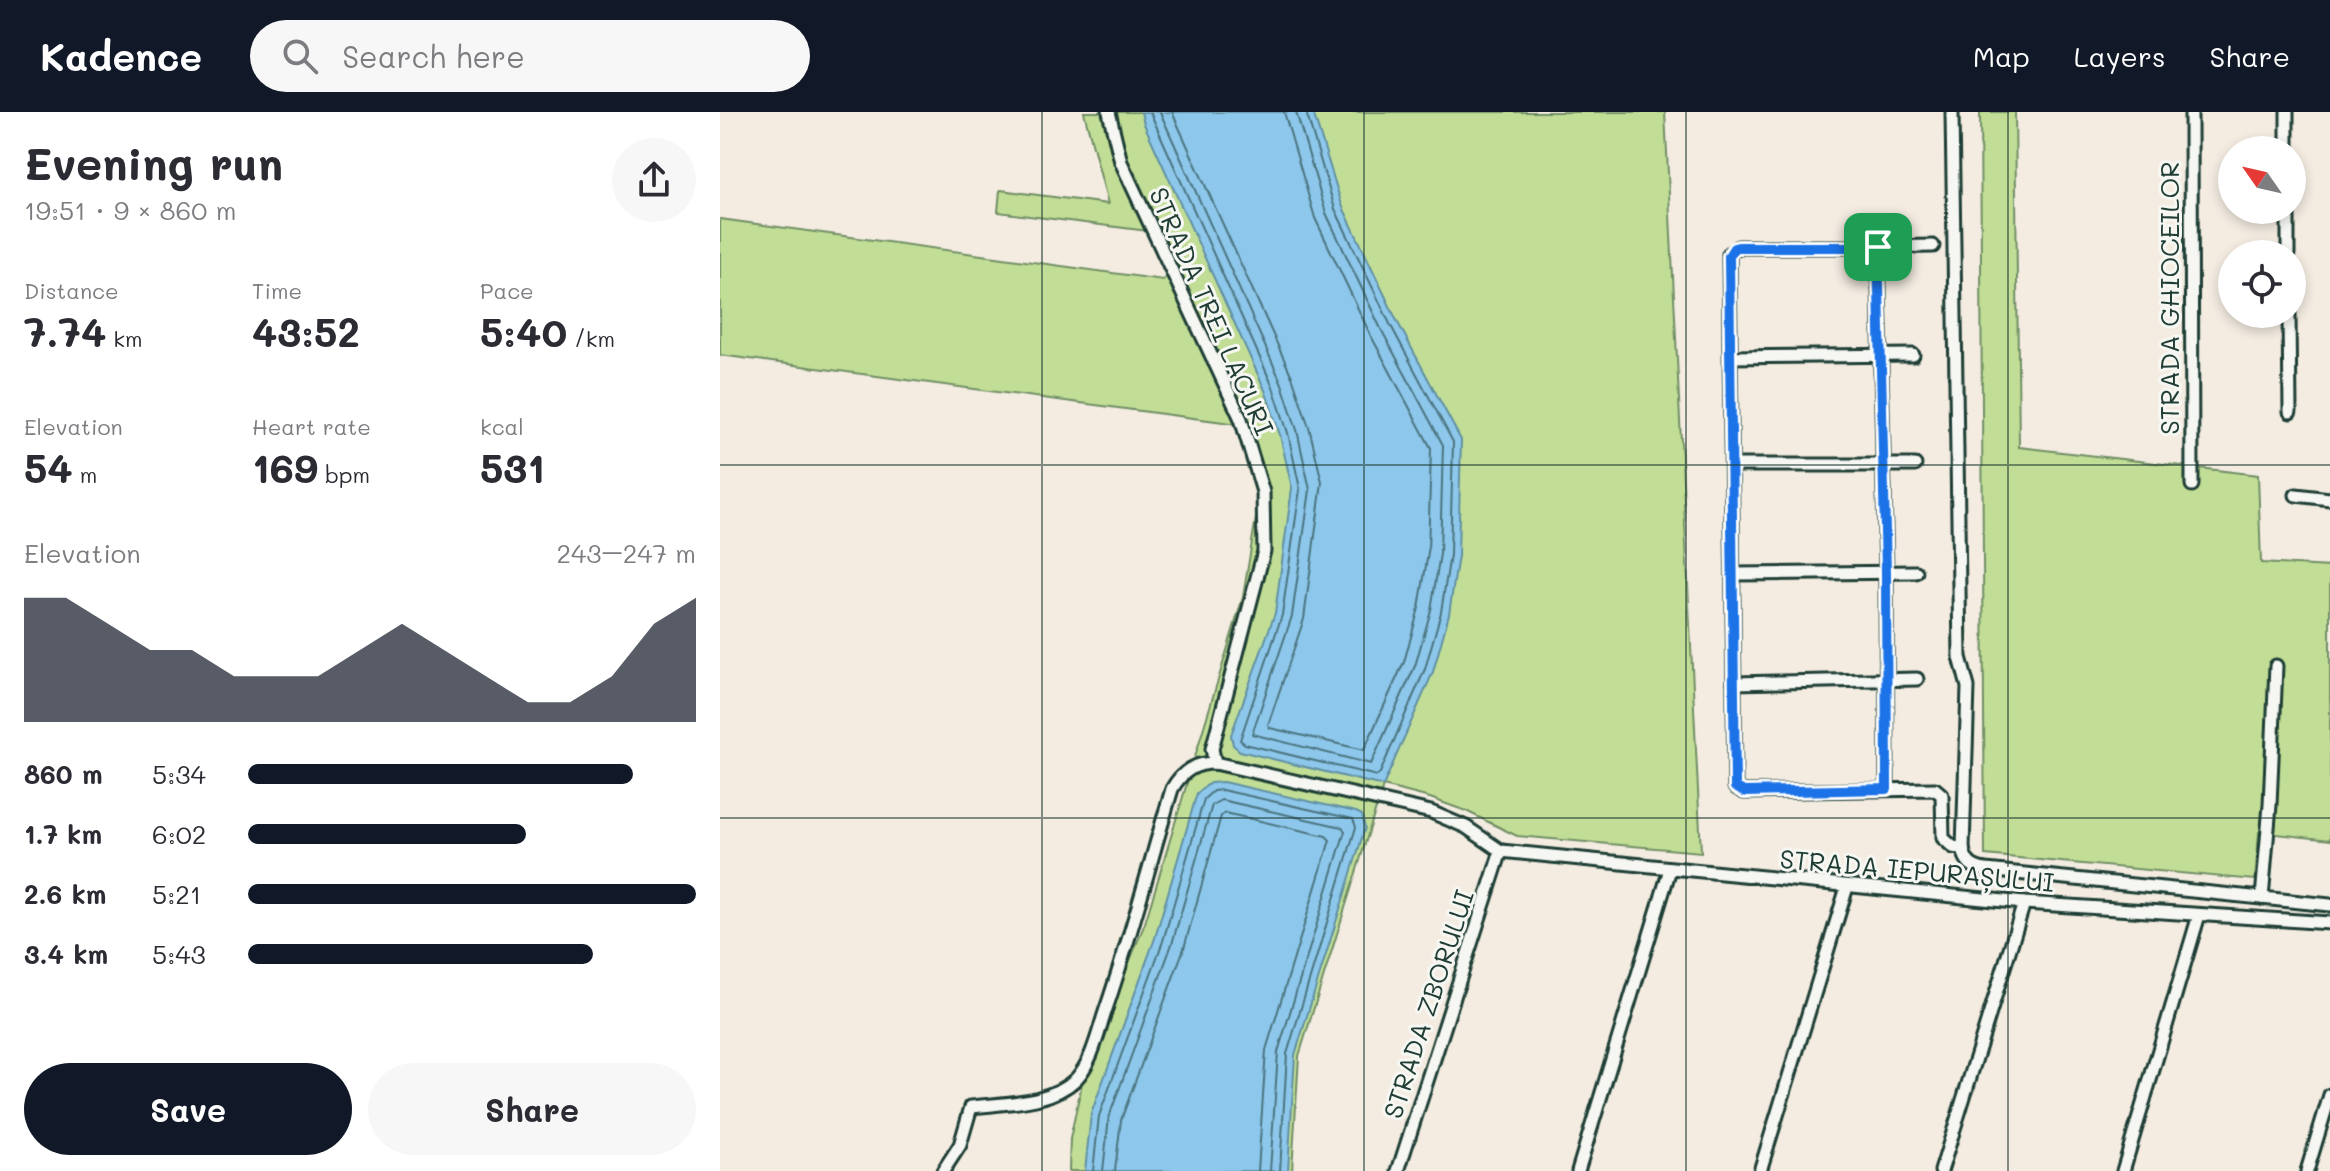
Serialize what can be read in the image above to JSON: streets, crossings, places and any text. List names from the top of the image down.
{
  "streets": {
    "street": [
      "STRADA GHIOCEILOR",
      "STRADA TREI LACURI",
      "STRADA IEPURAȘULUI",
      "STRADA ZBORULUI"
    ]
  },
  "crossings": [
    ["STRADA IEPURAȘULUI", "STRADA ZBORULUI"]
  ],
  "north": "top left",
  "page": {
    "header": "Kadence",
    "search": "Search here",
    "nav": ["Map", "Layers", "Share"],
    "heading": ["Evening run", "19:51 · 9 × 860 m"],
    "stats": [
      ["Distance", "7.74 km"],
      ["Time", "43:52"],
      ["Pace", "5:40 /km"],
      ["Elevation", "54 m"],
      ["Heart rate", "169 bpm"],
      ["kcal", "531"]
    ],
    "chart": ["Elevation", "243–247 m"],
    "list": [
      {
        "name": "860 m",
        "note": "5:34"
      },
      {
        "name": "1.7 km",
        "note": "6:02"
      },
      {
        "name": "2.6 km",
        "note": "5:21"
      },
      {
        "name": "3.4 km",
        "note": "5:43"
      }
    ],
    "buttons": ["Save", "Share"]
  }
}
